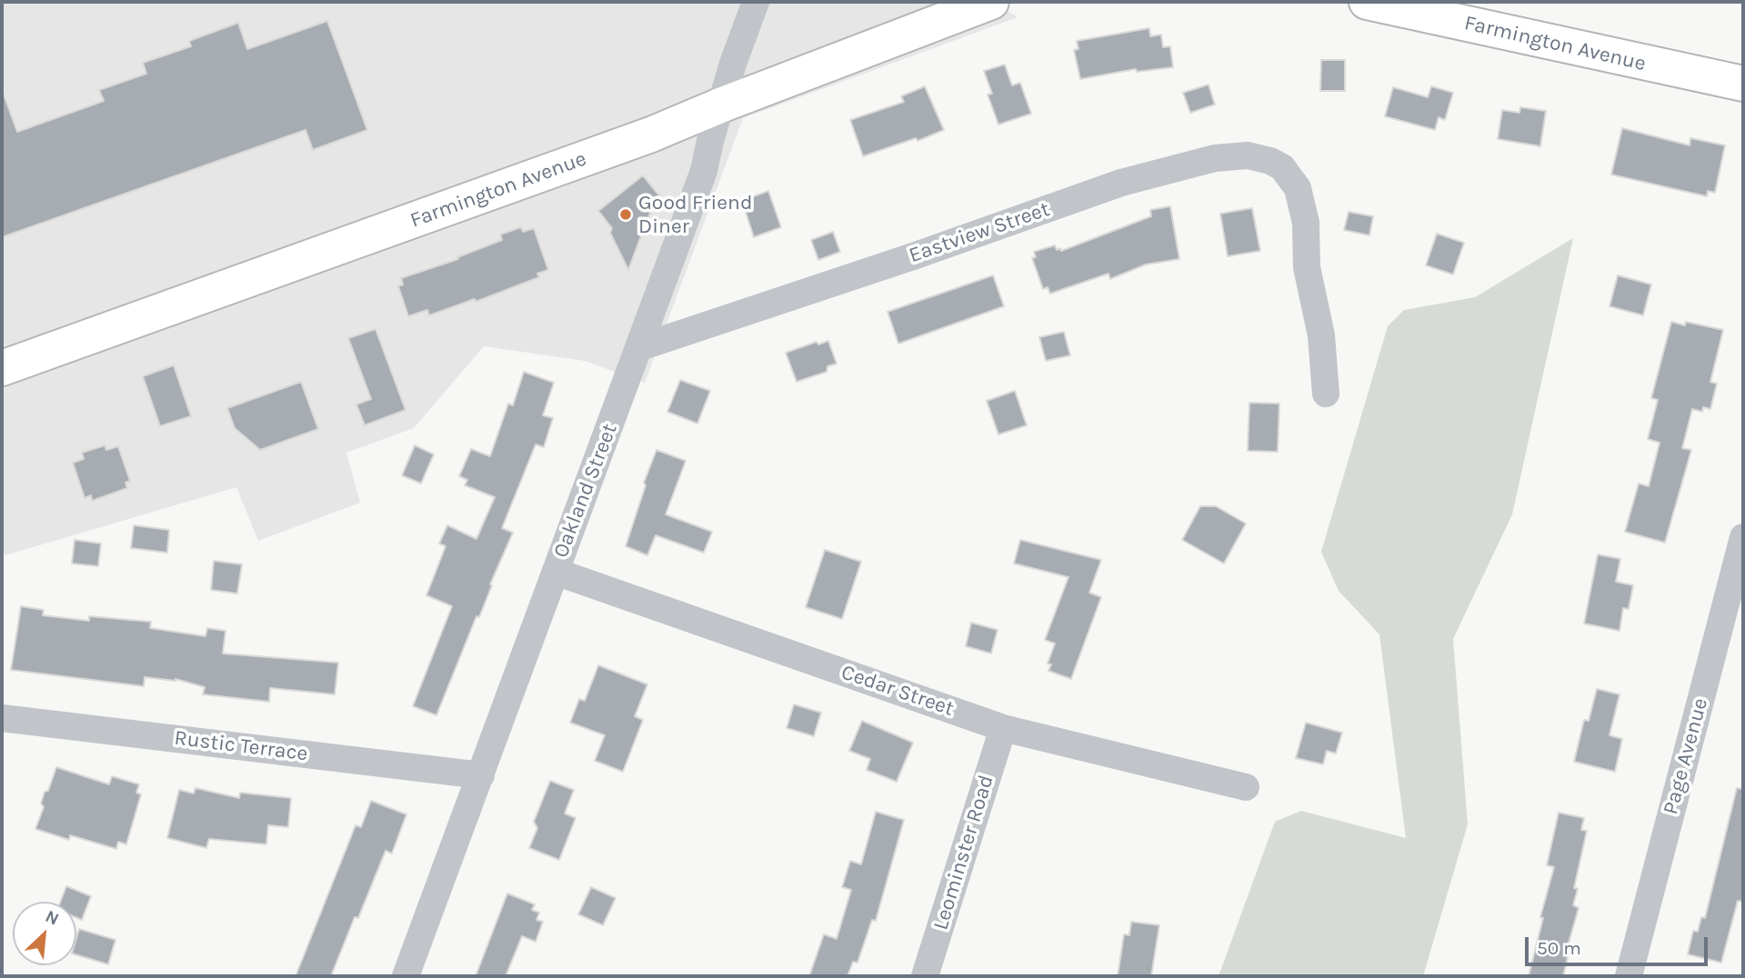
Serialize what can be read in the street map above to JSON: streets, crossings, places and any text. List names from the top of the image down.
{
  "streets": {
    "highway": ["Farmington Avenue"],
    "street": [
      "Eastview Street",
      "Oakland Street",
      "Cedar Street",
      "Rustic Terrace",
      "Page Avenue",
      "Leominster Road"
    ]
  },
  "crossings": [
    ["Farmington Avenue", "Oakland Street"],
    ["Eastview Street", "Oakland Street"],
    ["Oakland Street", "Cedar Street"],
    ["Oakland Street", "Rustic Terrace"],
    ["Cedar Street", "Leominster Road"]
  ],
  "places": ["Good Friend Diner"],
  "scale_bar": "50 m",
  "north": "top right"
}
